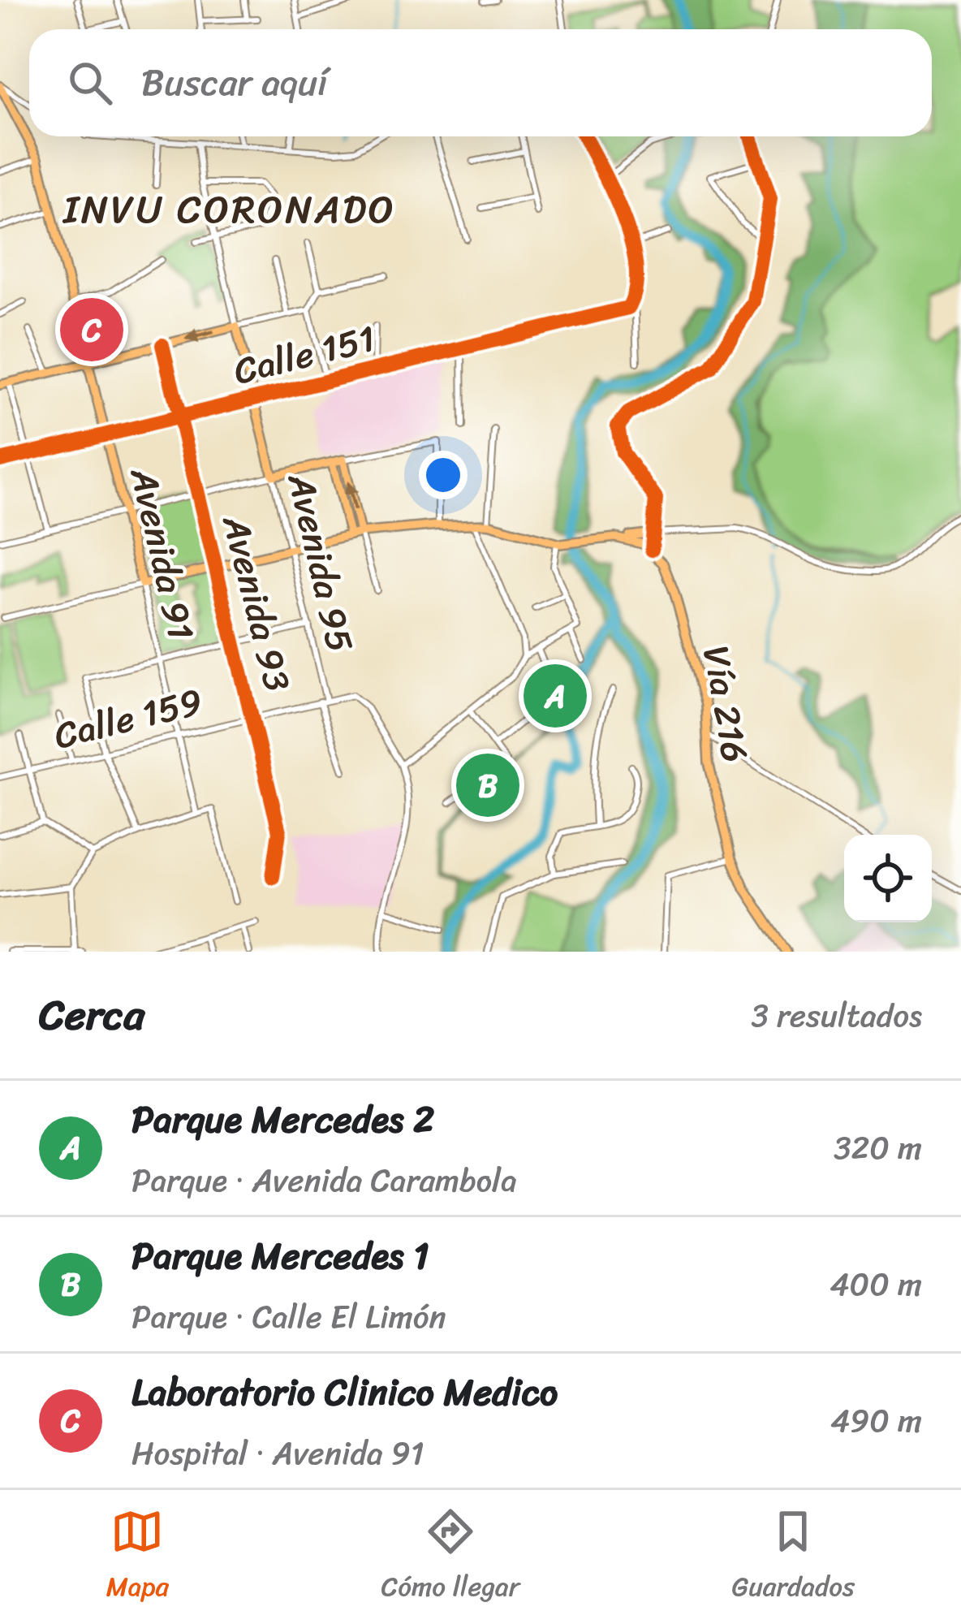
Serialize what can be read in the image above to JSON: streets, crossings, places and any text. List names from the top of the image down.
{
  "streets": {
    "main road": ["Avenida 91", "Avenida 95", "Vía 216"],
    "street": ["Calle 151", "Avenida 93", "Calle 159"]
  },
  "crossings": [
    ["Calle 151", "Avenida 91"],
    ["Calle 151", "Avenida 95"],
    ["Calle 151", "Avenida 93"],
    ["Avenida 91", "Calle 159"],
    ["Avenida 95", "Calle 159"],
    ["Avenida 93", "Calle 159"]
  ],
  "districts": ["INVU CORONADO"],
  "page": {
    "search": "Buscar aquí",
    "pins": ["C", "A", "B"],
    "heading": ["Cerca", "3 resultados"],
    "list": [
      {
        "mark": "A",
        "name": "Parque Mercedes 2",
        "note": "Parque · Avenida Carambola",
        "value": "320 m"
      },
      {
        "mark": "B",
        "name": "Parque Mercedes 1",
        "note": "Parque · Calle El Limón",
        "value": "400 m"
      },
      {
        "mark": "C",
        "name": "Laboratorio Clinico Medico",
        "note": "Hospital · Avenida 91",
        "value": "490 m"
      }
    ],
    "nav": ["Mapa", "Cómo llegar", "Guardados"]
  }
}
